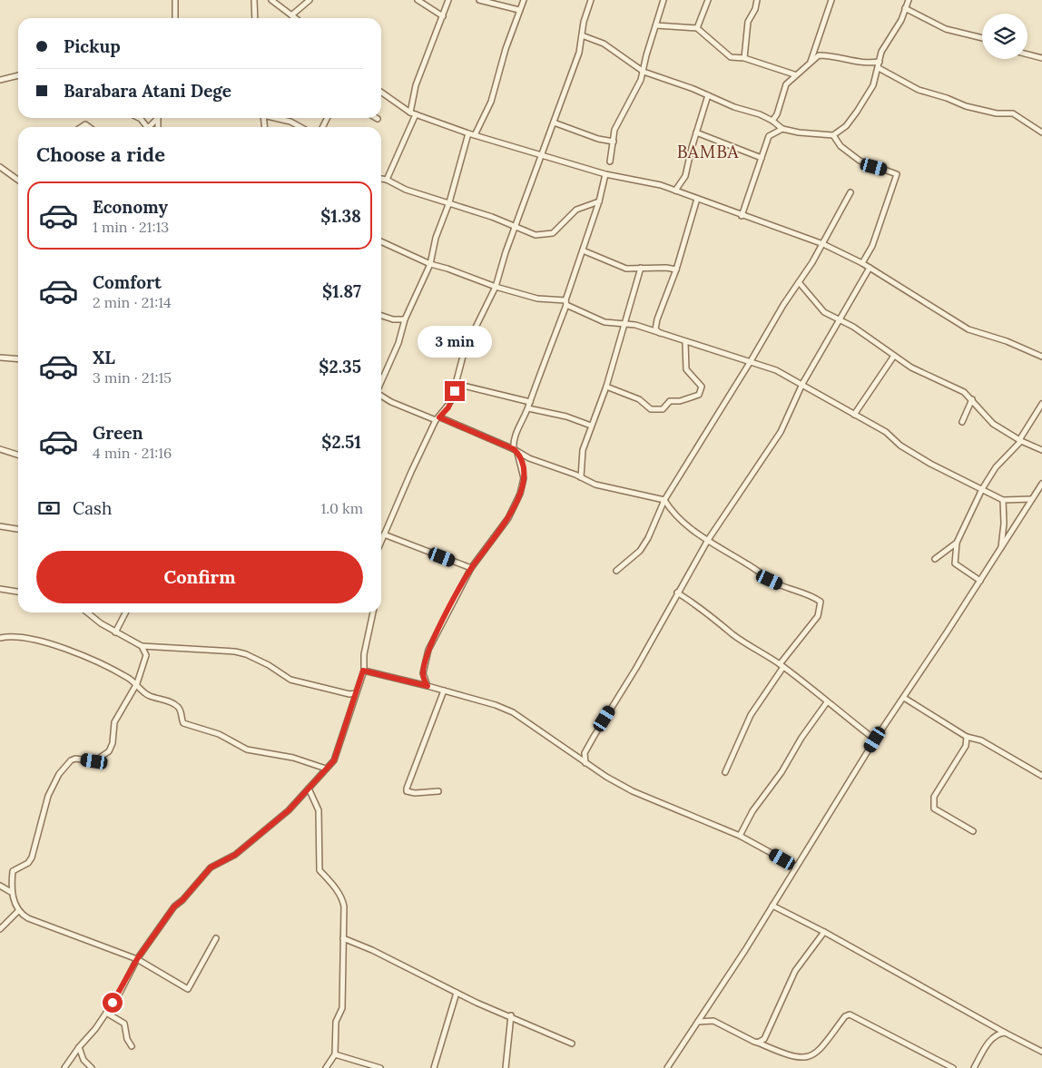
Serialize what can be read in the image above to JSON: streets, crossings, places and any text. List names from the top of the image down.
{
  "districts": ["BAMBA"],
  "page": {
    "banner": ["Pickup", "Barabara Atani Dege"],
    "heading": "Choose a ride",
    "list": [
      {
        "name": "Economy",
        "note": "1 min · 21:13",
        "value": "$1.38"
      },
      {
        "name": "Comfort",
        "note": "2 min · 21:14",
        "value": "$1.87"
      },
      {
        "name": "XL",
        "note": "3 min · 21:15",
        "value": "$2.35"
      },
      {
        "name": "Green",
        "note": "4 min · 21:16",
        "value": "$2.51"
      }
    ],
    "bubble": "3 min",
    "pay": ["Cash", "1.0 km"],
    "buttons": "Confirm"
  }
}
